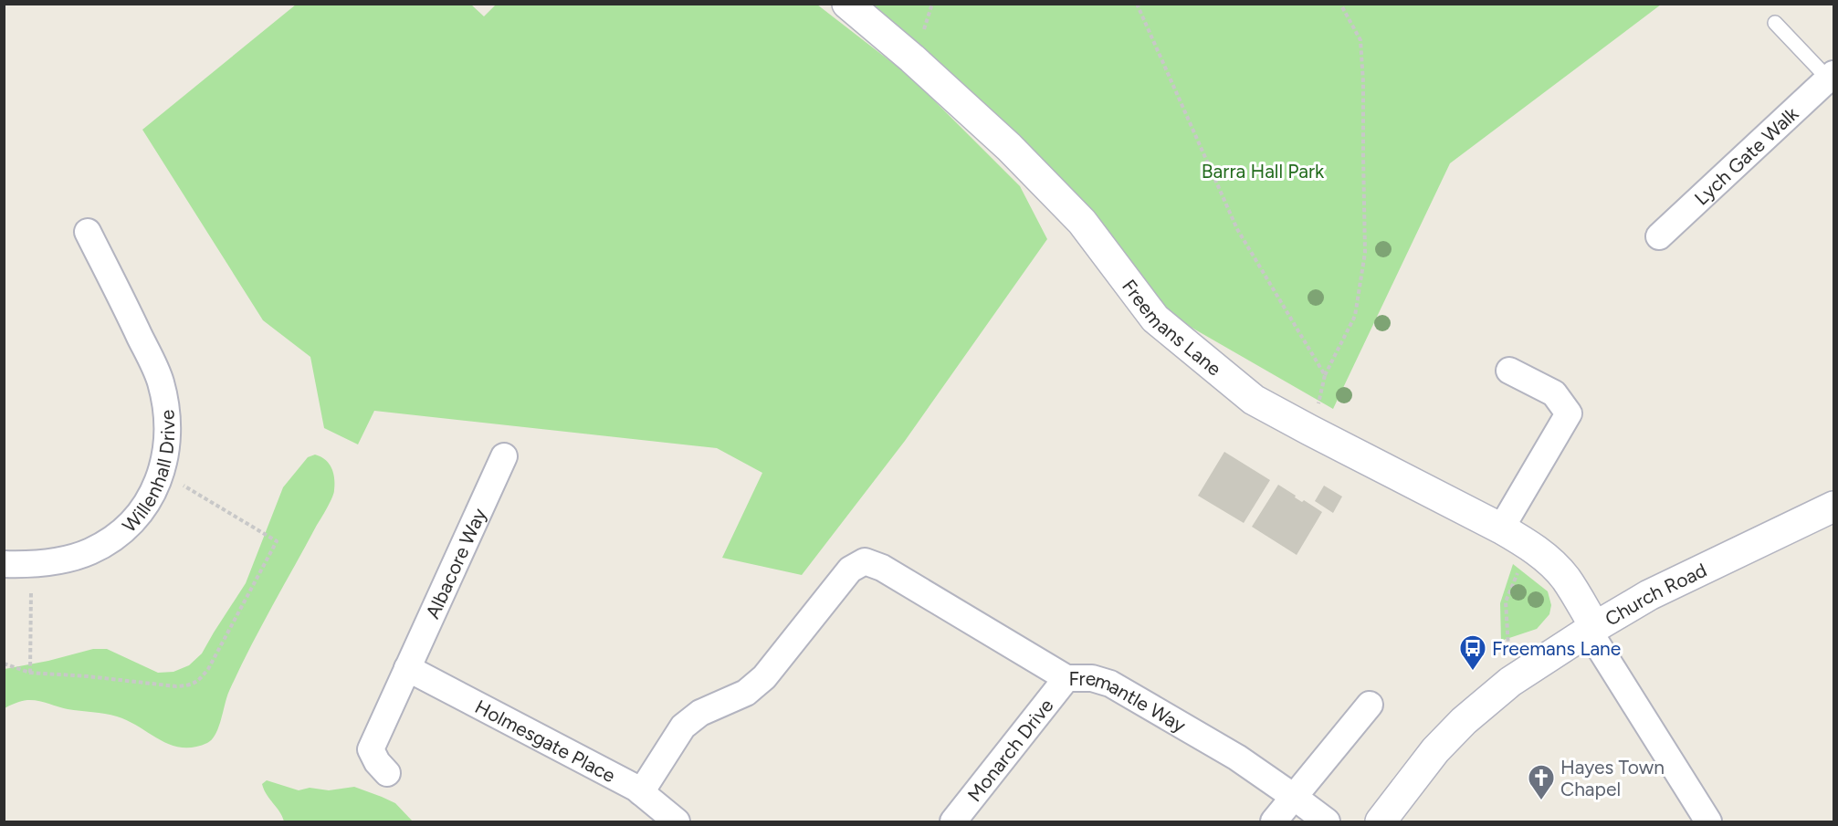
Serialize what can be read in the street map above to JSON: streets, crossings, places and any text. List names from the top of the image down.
{
  "streets": {
    "street": [
      "Lych Gate Walk",
      "Freemans Lane",
      "Willenhall Drive",
      "Albacore Way",
      "Church Road",
      "Fremantle Way",
      "Holmesgate Place",
      "Monarch Drive"
    ]
  },
  "crossings": [
    ["Freemans Lane", "Church Road"],
    ["Albacore Way", "Holmesgate Place"],
    ["Fremantle Way", "Holmesgate Place"],
    ["Fremantle Way", "Monarch Drive"]
  ],
  "parks": ["Barra Hall Park"],
  "places": {
    "bus stop": ["Freemans Lane"],
    "church": ["Hayes Town Chapel"]
  }
}
